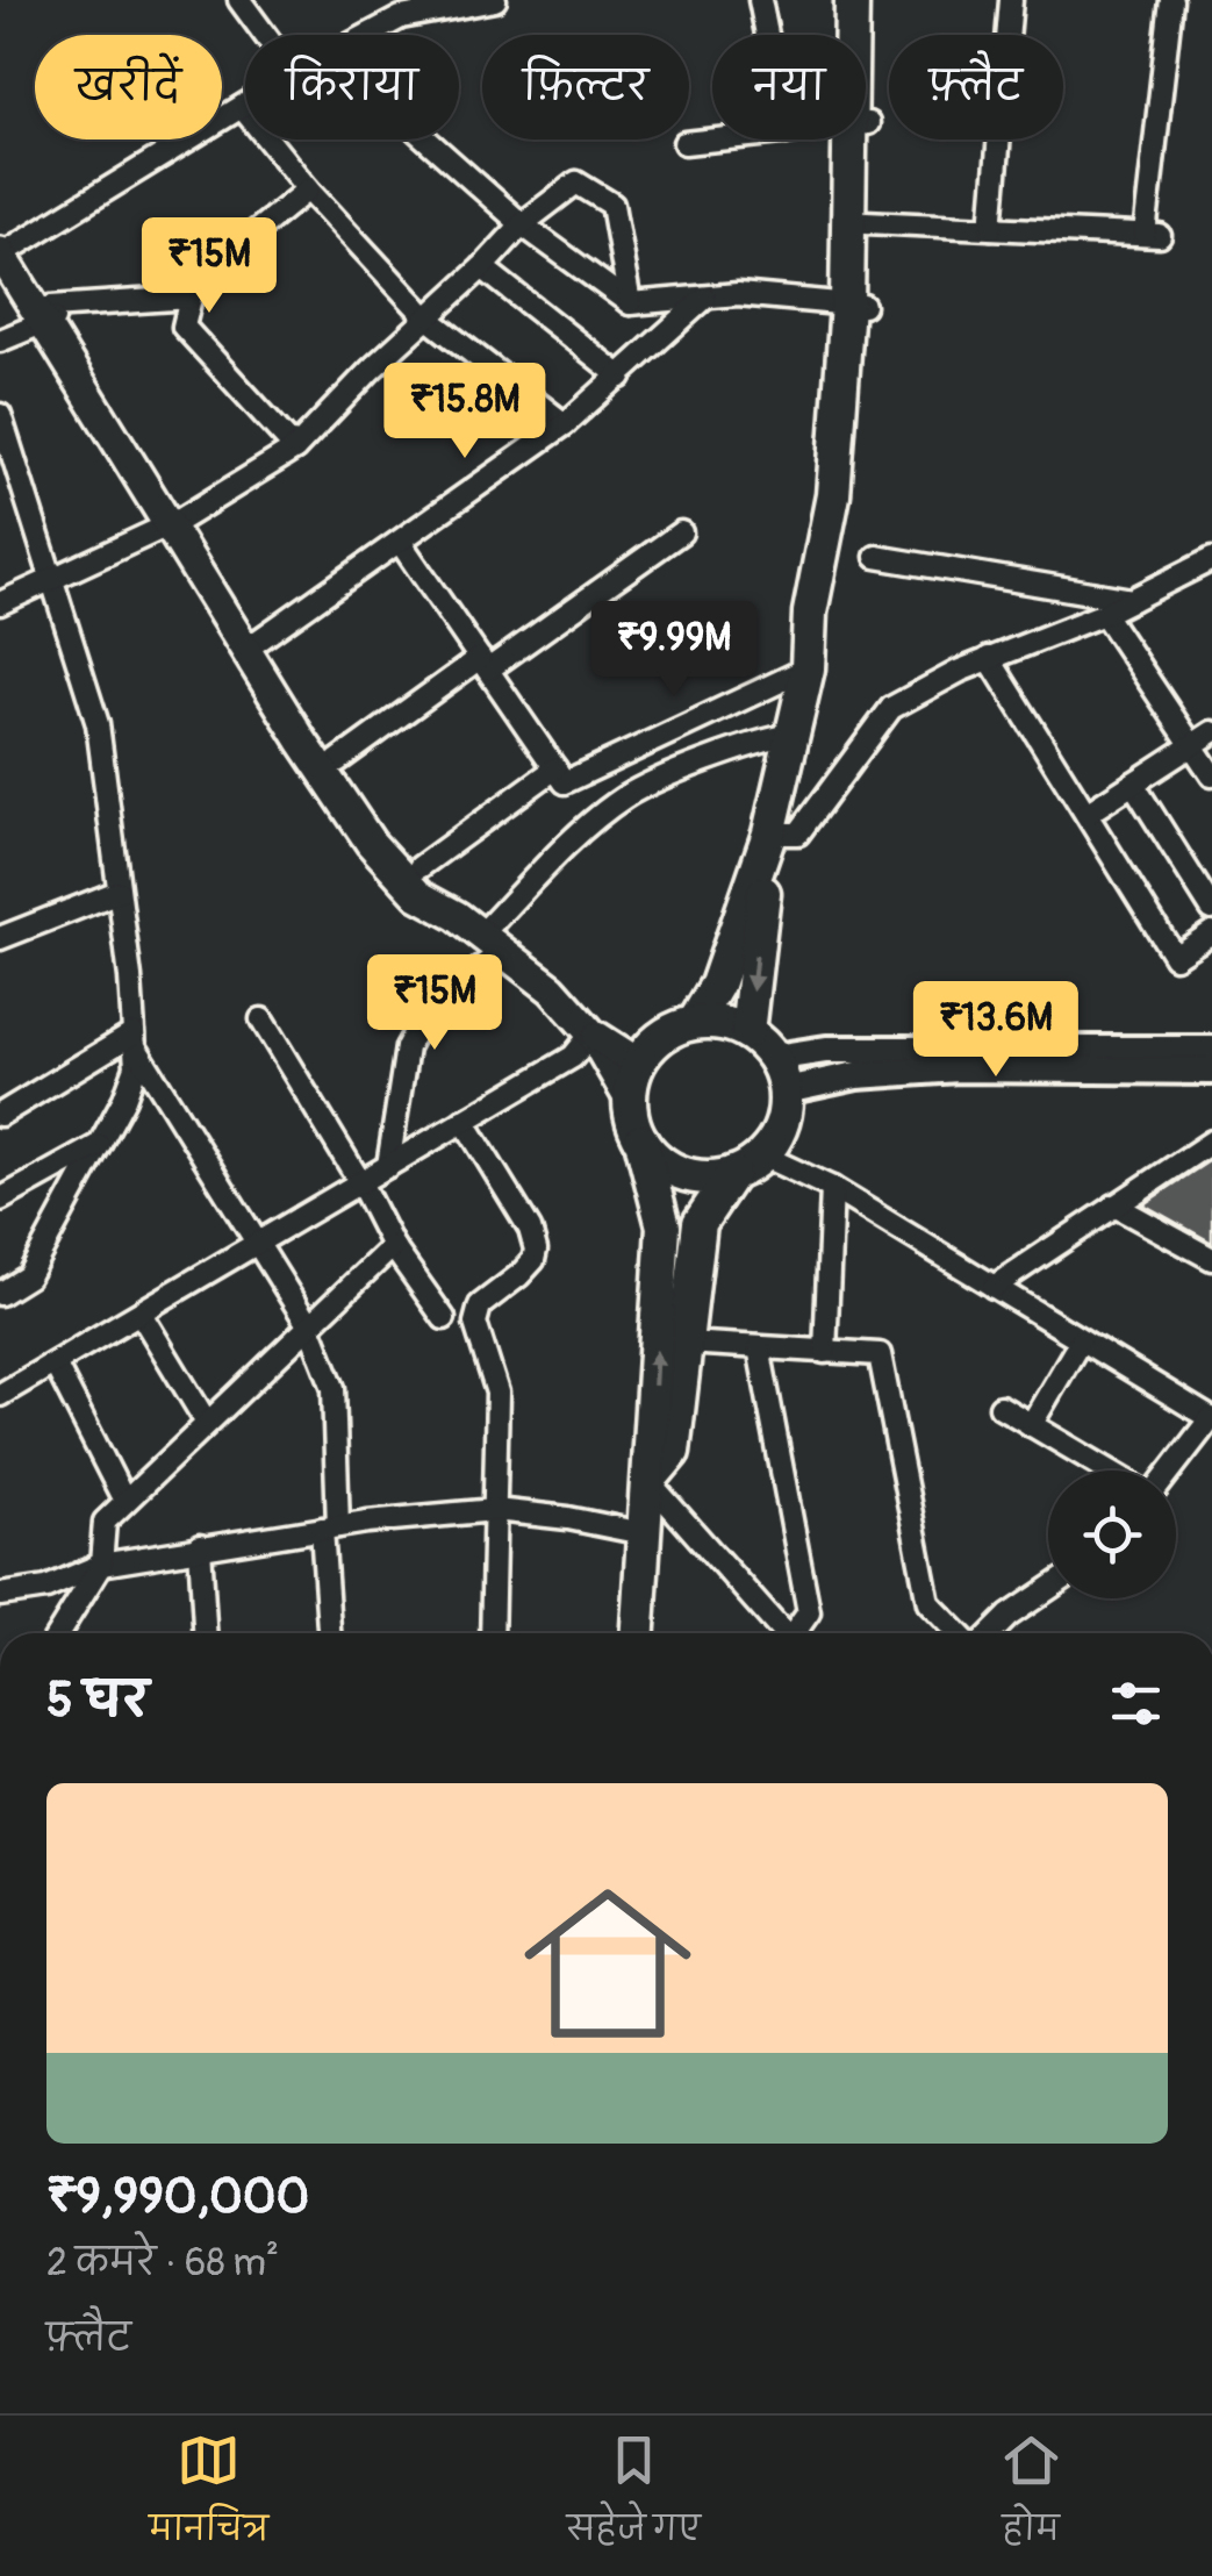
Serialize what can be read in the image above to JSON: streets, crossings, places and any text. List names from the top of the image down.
{
  "page": {
    "chip": [
      "खरीदें",
      "किराया",
      "फ़िल्टर",
      "नया",
      "फ़्लैट"
    ],
    "price": [
      "₹15M",
      "₹15.8M",
      "₹9.99M",
      "₹15M",
      "₹13.6M"
    ],
    "heading": "5 घर",
    "list": [
      {
        "name": "₹9,990,000",
        "note": "2 कमरे · 68 m² · फ़्लैट"
      }
    ],
    "tabs": ["मानचित्र", "सहेजे गए", "होम"]
  }
}
